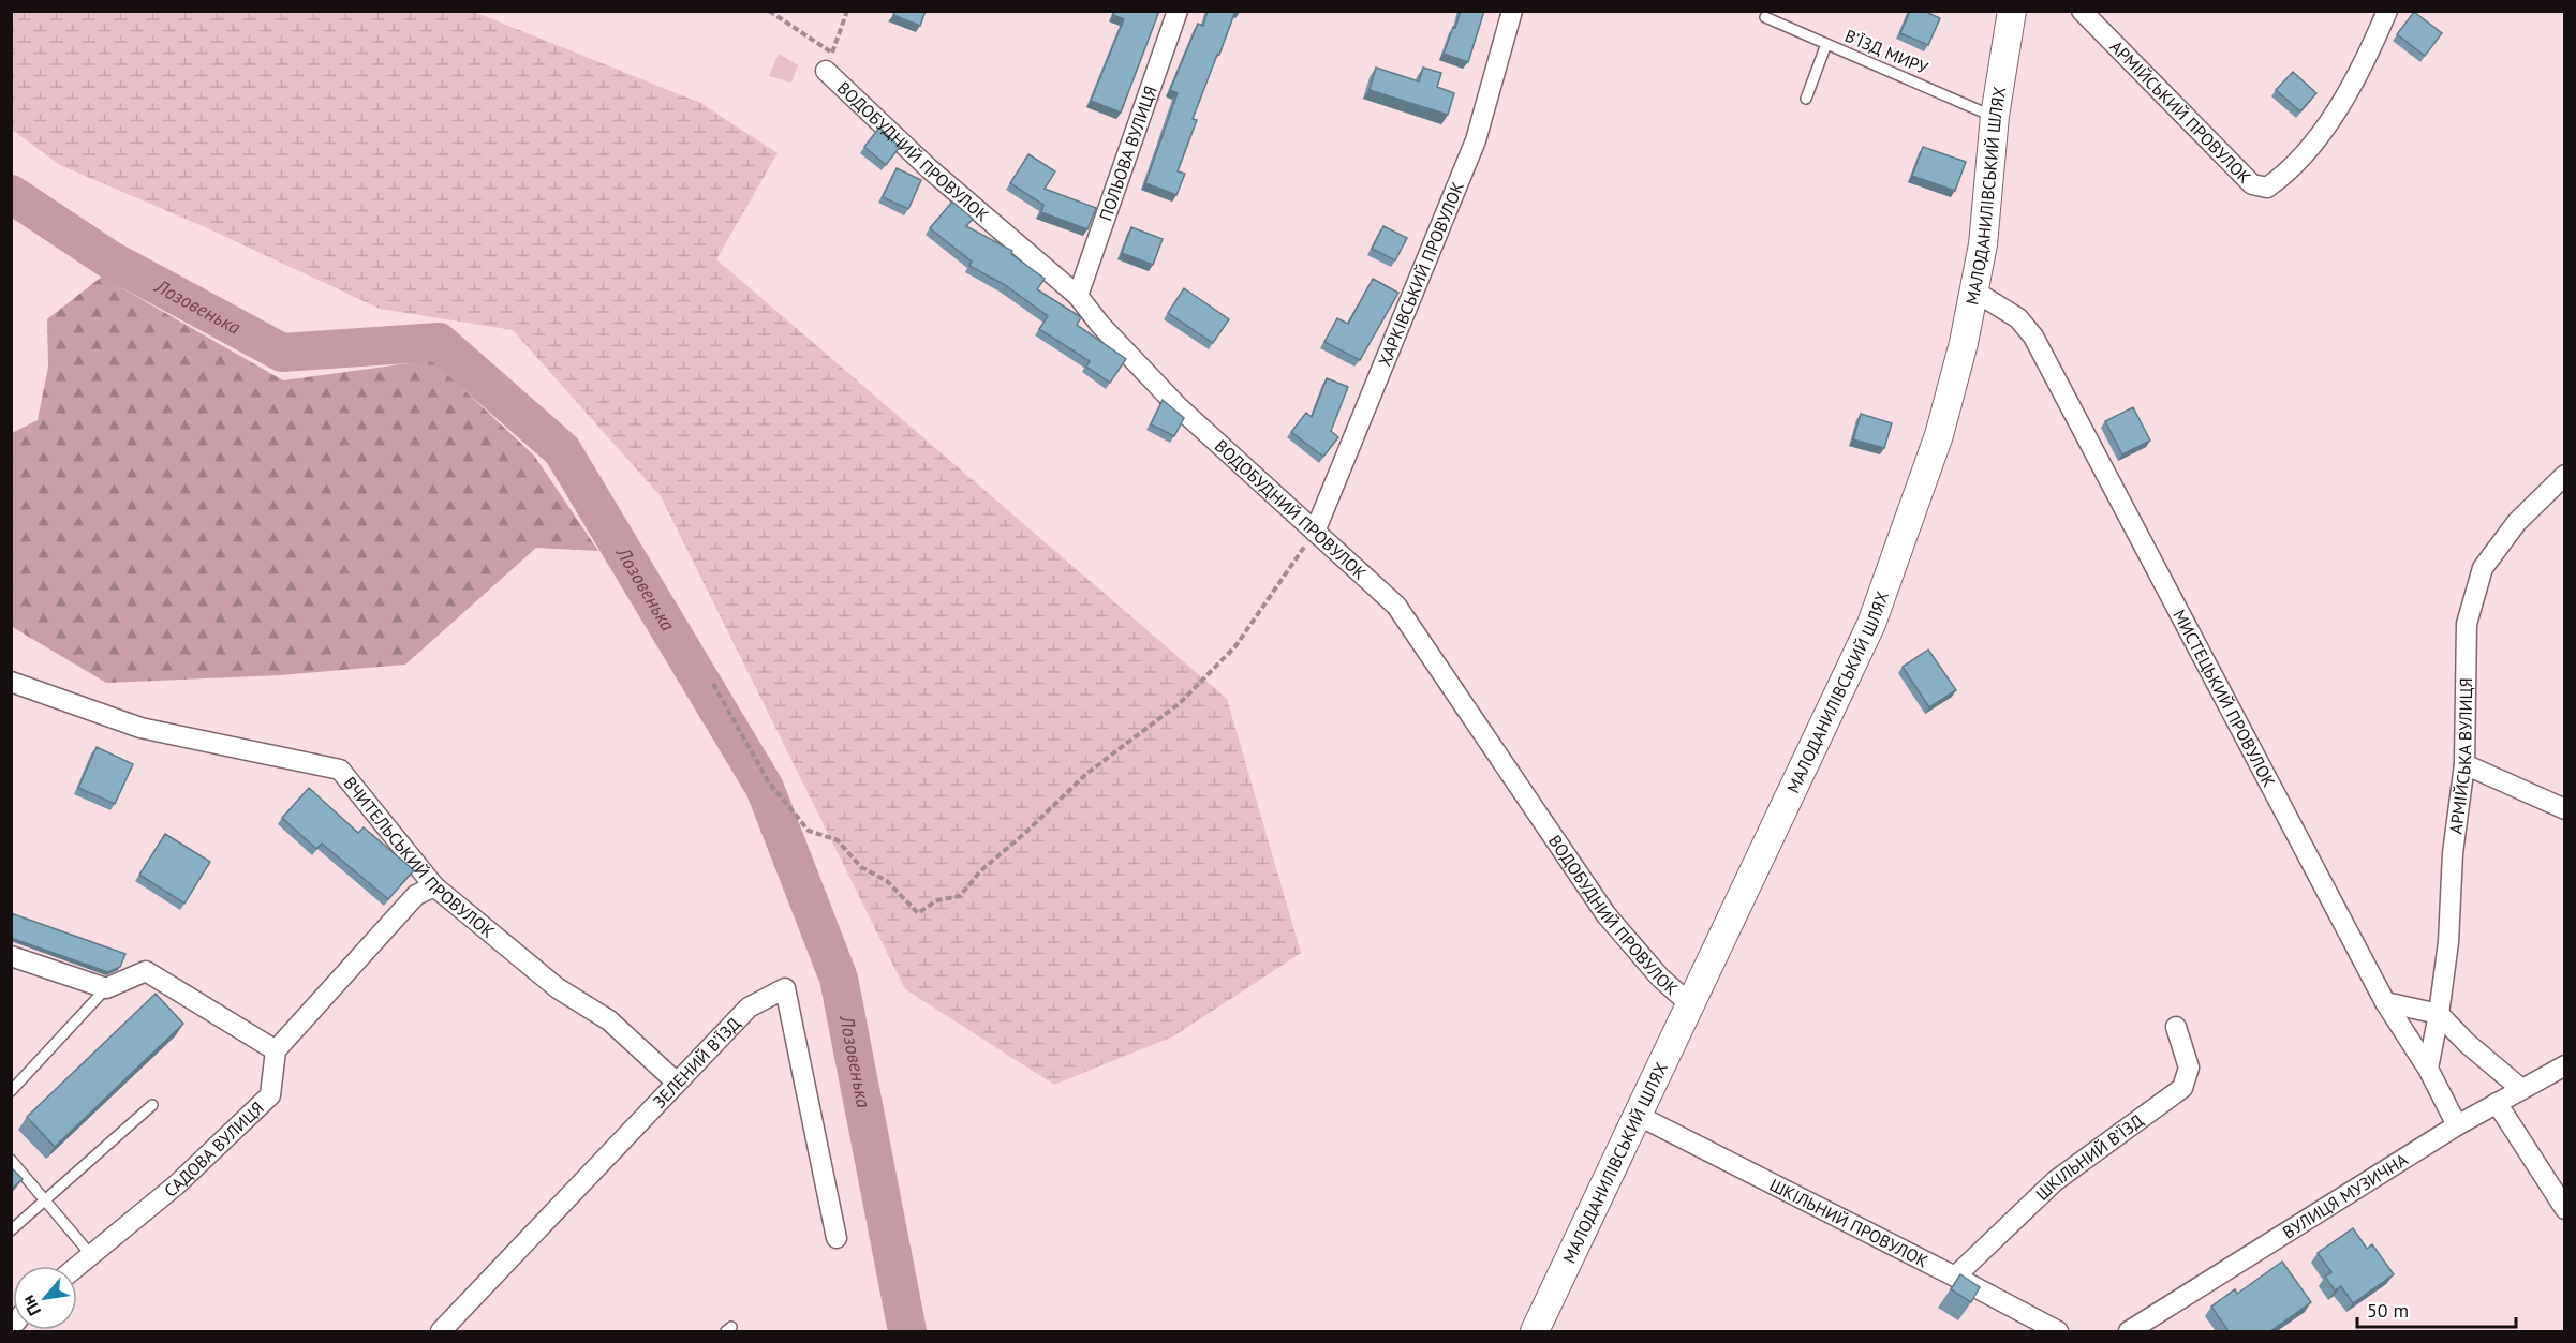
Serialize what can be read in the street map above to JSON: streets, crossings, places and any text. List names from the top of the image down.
{
  "streets": {
    "main road": ["МАЛОДАНИЛІВСЬКИЙ ШЛЯХ"],
    "street": [
      "АРМІЙСЬКИЙ ПРОВУЛОК",
      "ВОДОБУДНИЙ ПРОВУЛОК",
      "ПОЛЬОВА ВУЛИЦЯ",
      "ХАРКІВСЬКИЙ ПРОВУЛОК",
      "МИСТЕЦЬКИЙ ПРОВУЛОК",
      "АРМІЙСЬКА ВУЛИЦЯ",
      "ВЧИТЕЛЬСЬКИЙ ПРОВУЛОК",
      "ЗЕЛЕНИЙ В’ЇЗД",
      "САДОВА ВУЛИЦЯ",
      "ШКІЛЬНИЙ В’ЇЗД",
      "ВУЛИЦЯ МУЗИЧНА",
      "ШКІЛЬНИЙ ПРОВУЛОК"
    ],
    "lane": ["В’ЇЗД МИРУ"]
  },
  "crossings": [
    ["В’ЇЗД МИРУ", "МАЛОДАНИЛІВСЬКИЙ ШЛЯХ"],
    ["ВОДОБУДНИЙ ПРОВУЛОК", "ПОЛЬОВА ВУЛИЦЯ"],
    ["ВОДОБУДНИЙ ПРОВУЛОК", "МАЛОДАНИЛІВСЬКИЙ ШЛЯХ"],
    ["ВОДОБУДНИЙ ПРОВУЛОК", "ХАРКІВСЬКИЙ ПРОВУЛОК"],
    ["МАЛОДАНИЛІВСЬКИЙ ШЛЯХ", "МИСТЕЦЬКИЙ ПРОВУЛОК"],
    ["МАЛОДАНИЛІВСЬКИЙ ШЛЯХ", "ШКІЛЬНИЙ ПРОВУЛОК"],
    ["МИСТЕЦЬКИЙ ПРОВУЛОК", "АРМІЙСЬКА ВУЛИЦЯ"],
    ["МИСТЕЦЬКИЙ ПРОВУЛОК", "ВУЛИЦЯ МУЗИЧНА"],
    ["ВЧИТЕЛЬСЬКИЙ ПРОВУЛОК", "ЗЕЛЕНИЙ В’ЇЗД"],
    ["ШКІЛЬНИЙ В’ЇЗД", "ШКІЛЬНИЙ ПРОВУЛОК"]
  ],
  "water": ["Лозовенька"],
  "scale_bar": "50 m",
  "north": "bottom left"
}
